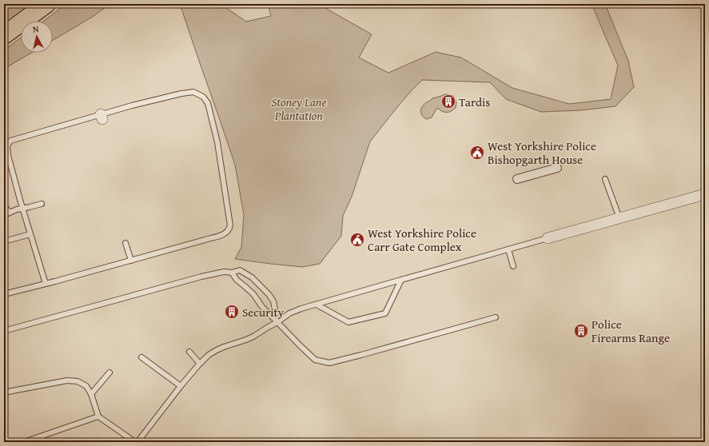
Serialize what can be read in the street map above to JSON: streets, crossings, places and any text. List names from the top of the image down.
{
  "parks": ["Stoney Lane Plantation"],
  "places": {
    "building": ["Tardis", "Security", "Police Firearms Range"],
    "public building": ["West Yorkshire Police Bishopgarth House", "West Yorkshire Police Carr Gate Complex"]
  },
  "north": "top"
}
